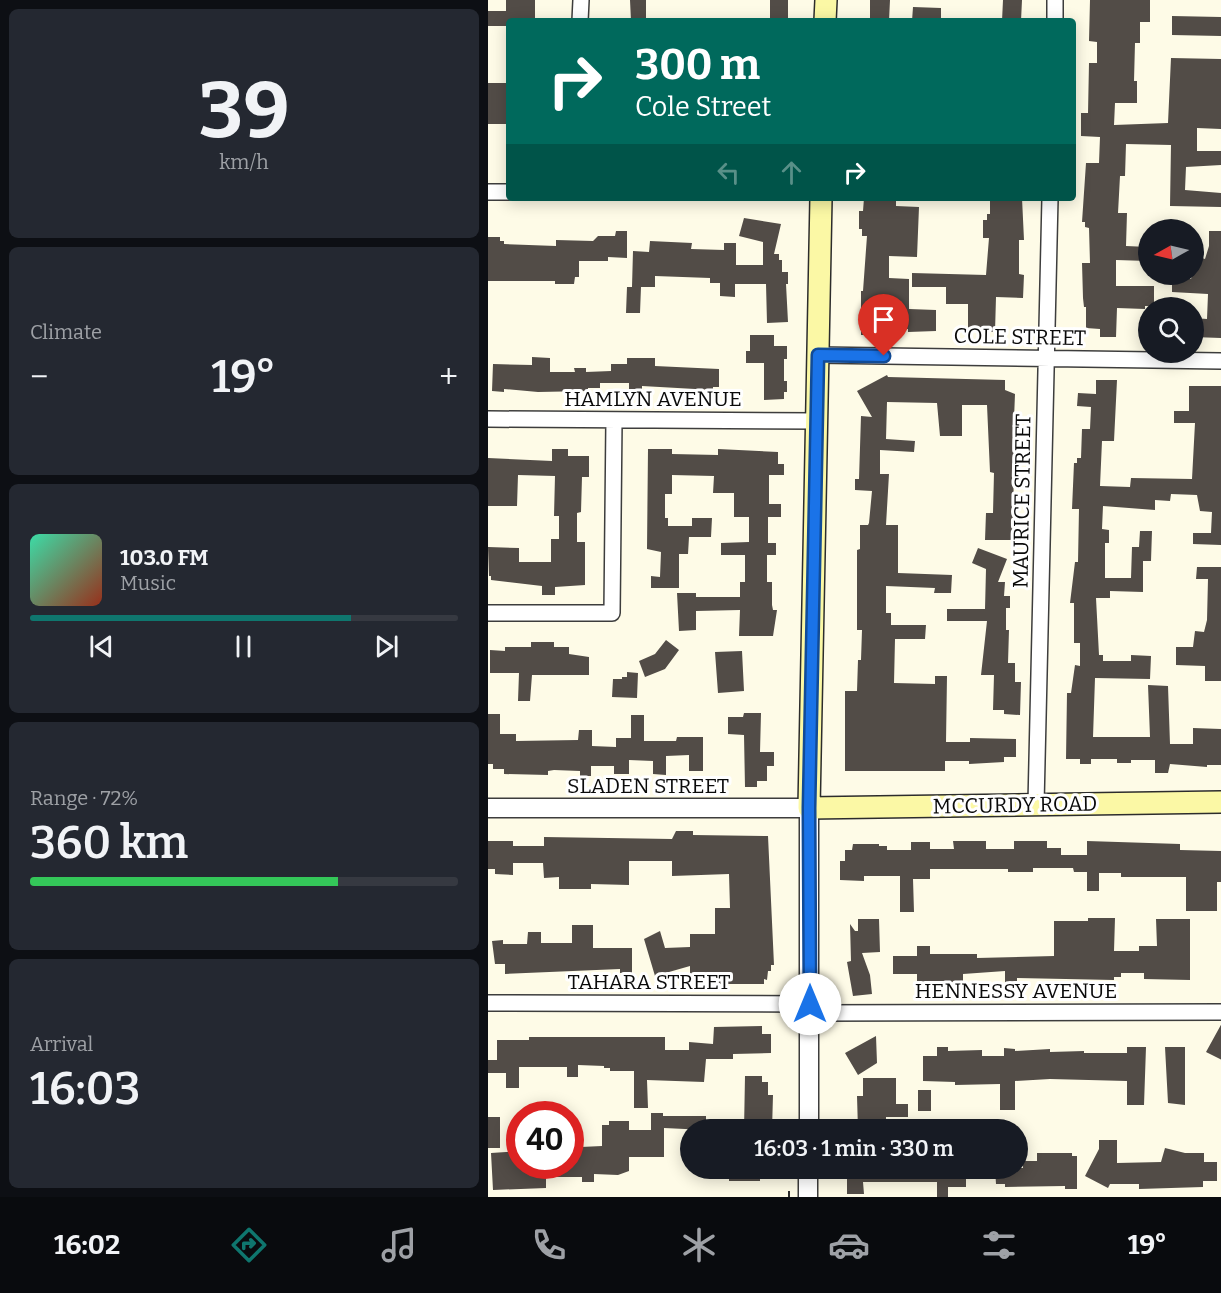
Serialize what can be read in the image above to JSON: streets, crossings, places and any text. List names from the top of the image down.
{
  "streets": {
    "main road": ["MCCURDY ROAD"],
    "street": [
      "COLE STREET",
      "HAMLYN AVENUE",
      "MAURICE STREET",
      "SLADEN STREET",
      "TAHARA STREET",
      "HENNESSY AVENUE"
    ]
  },
  "crossings": [
    ["COLE STREET", "MAURICE STREET"],
    ["MAURICE STREET", "MCCURDY ROAD"],
    ["SLADEN STREET", "MCCURDY ROAD"],
    ["TAHARA STREET", "HENNESSY AVENUE"]
  ],
  "north": "left",
  "page": {
    "tile": [
      ["39", "km/h"],
      "Climate",
      ["Range · 72%", "360 km"],
      ["Arrival", "16:03"]
    ],
    "turn": ["300 m", "Cole Street"],
    "heat": ["−", "19°", "+"],
    "song": ["103.0 FM", "Music"],
    "limit": "40",
    "trip": "16:03 · 1 min · 330 m",
    "tabs": ["16:02", "19°"]
  }
}
